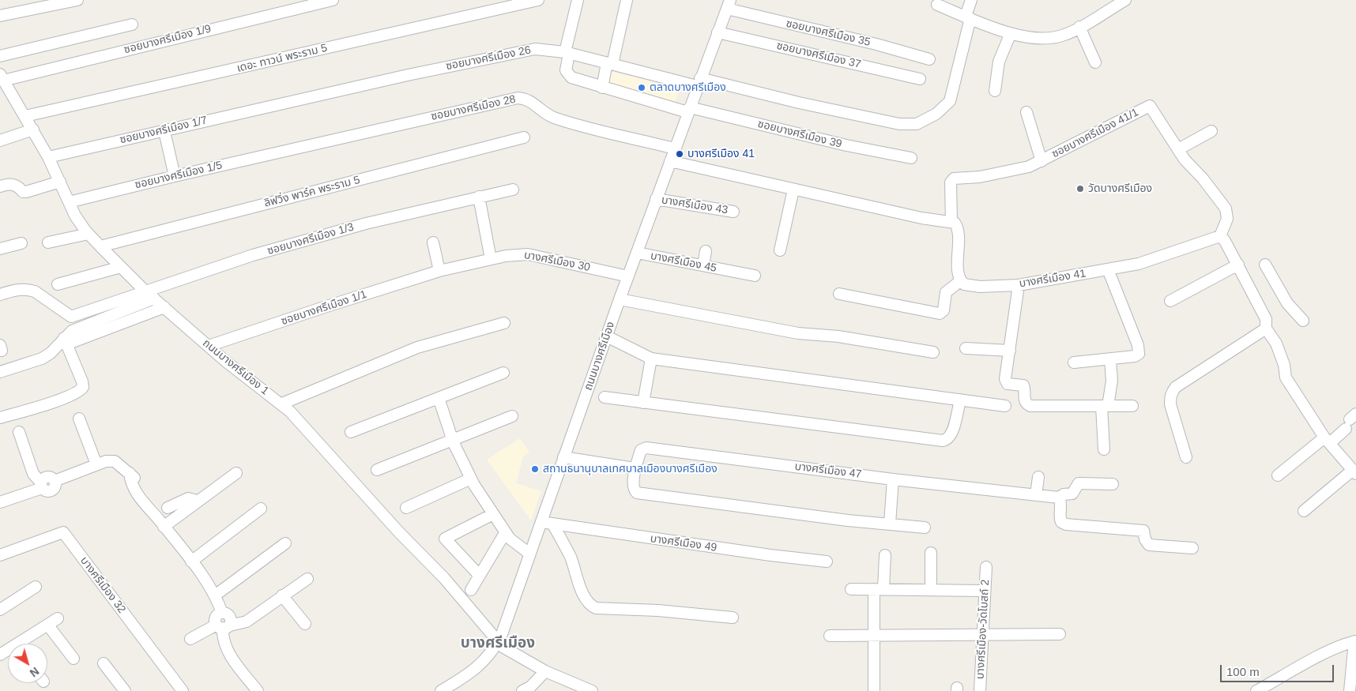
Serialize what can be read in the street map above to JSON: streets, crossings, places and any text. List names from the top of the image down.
{
  "streets": {
    "street": [
      "ซอยบางศรีเมือง 35",
      "ซอยบางศรีเมือง 1/9",
      "ซอยบางศรีเมือง 37",
      "เดอะ ทาวน์ พระราม 5",
      "ซอยบางศรีเมือง 26",
      "ซอยบางศรีเมือง 28",
      "ซอยบางศรีเมือง 1/7",
      "ซอยบางศรีเมือง 41/1",
      "ซอยบางศรีเมือง 39",
      "ซอยบางศรีเมือง 1/5",
      "ลิฟวิ่ง พาร์ค พระราม 5",
      "บางศรีเมือง 43",
      "ซอยบางศรีเมือง 1/3",
      "บางศรีเมือง 30",
      "บางศรีเมือง 45",
      "บางศรีเมือง 41",
      "ซอยบางศรีเมือง 1/1",
      "ถนนบางศรีเมือง",
      "ถนนบางศรีเมือง 1",
      "บางศรีเมือง 47",
      "บางศรีเมือง 49",
      "บางศรีเมือง 32",
      "บางศรีเมือง-วัดโบสถ์ 2"
    ]
  },
  "crossings": [
    ["ซอยบางศรีเมือง 35", "ถนนบางศรีเมือง"],
    ["ซอยบางศรีเมือง 1/9", "ถนนบางศรีเมือง 1"],
    ["ซอยบางศรีเมือง 37", "ถนนบางศรีเมือง"],
    ["เดอะ ทาวน์ พระราม 5", "ถนนบางศรีเมือง 1"],
    ["ซอยบางศรีเมือง 26", "ซอยบางศรีเมือง 1/7"],
    ["ซอยบางศรีเมือง 26", "ซอยบางศรีเมือง 39"],
    ["ซอยบางศรีเมือง 26", "ถนนบางศรีเมือง"],
    ["ซอยบางศรีเมือง 28", "ซอยบางศรีเมือง 1/5"],
    ["ซอยบางศรีเมือง 28", "ถนนบางศรีเมือง"],
    ["ซอยบางศรีเมือง 1/7", "ถนนบางศรีเมือง 1"],
    ["ซอยบางศรีเมือง 41/1", "บางศรีเมือง 41"],
    ["ซอยบางศรีเมือง 39", "ถนนบางศรีเมือง"],
    ["ซอยบางศรีเมือง 1/5", "ถนนบางศรีเมือง 1"],
    ["ลิฟวิ่ง พาร์ค พระราม 5", "ถนนบางศรีเมือง 1"],
    ["บางศรีเมือง 43", "ถนนบางศรีเมือง"],
    ["ซอยบางศรีเมือง 1/3", "ถนนบางศรีเมือง 1"],
    ["บางศรีเมือง 30", "ซอยบางศรีเมือง 1/1"],
    ["บางศรีเมือง 30", "ถนนบางศรีเมือง"],
    ["บางศรีเมือง 45", "ถนนบางศรีเมือง"],
    ["ซอยบางศรีเมือง 1/1", "ถนนบางศรีเมือง 1"],
    ["ถนนบางศรีเมือง", "ถนนบางศรีเมือง 1"],
    ["ถนนบางศรีเมือง", "บางศรีเมือง 49"]
  ],
  "districts": ["บางศรีเมือง"],
  "places": [
    "ตลาดบางศรีเมือง",
    "บางศรีเมือง 41",
    "วัดบางศรีเมือง",
    "สถานธนานุบาลเทศบาลเมืองบางศรีเมือง"
  ],
  "scale_bar": "100 m",
  "north": "bottom right"
}
